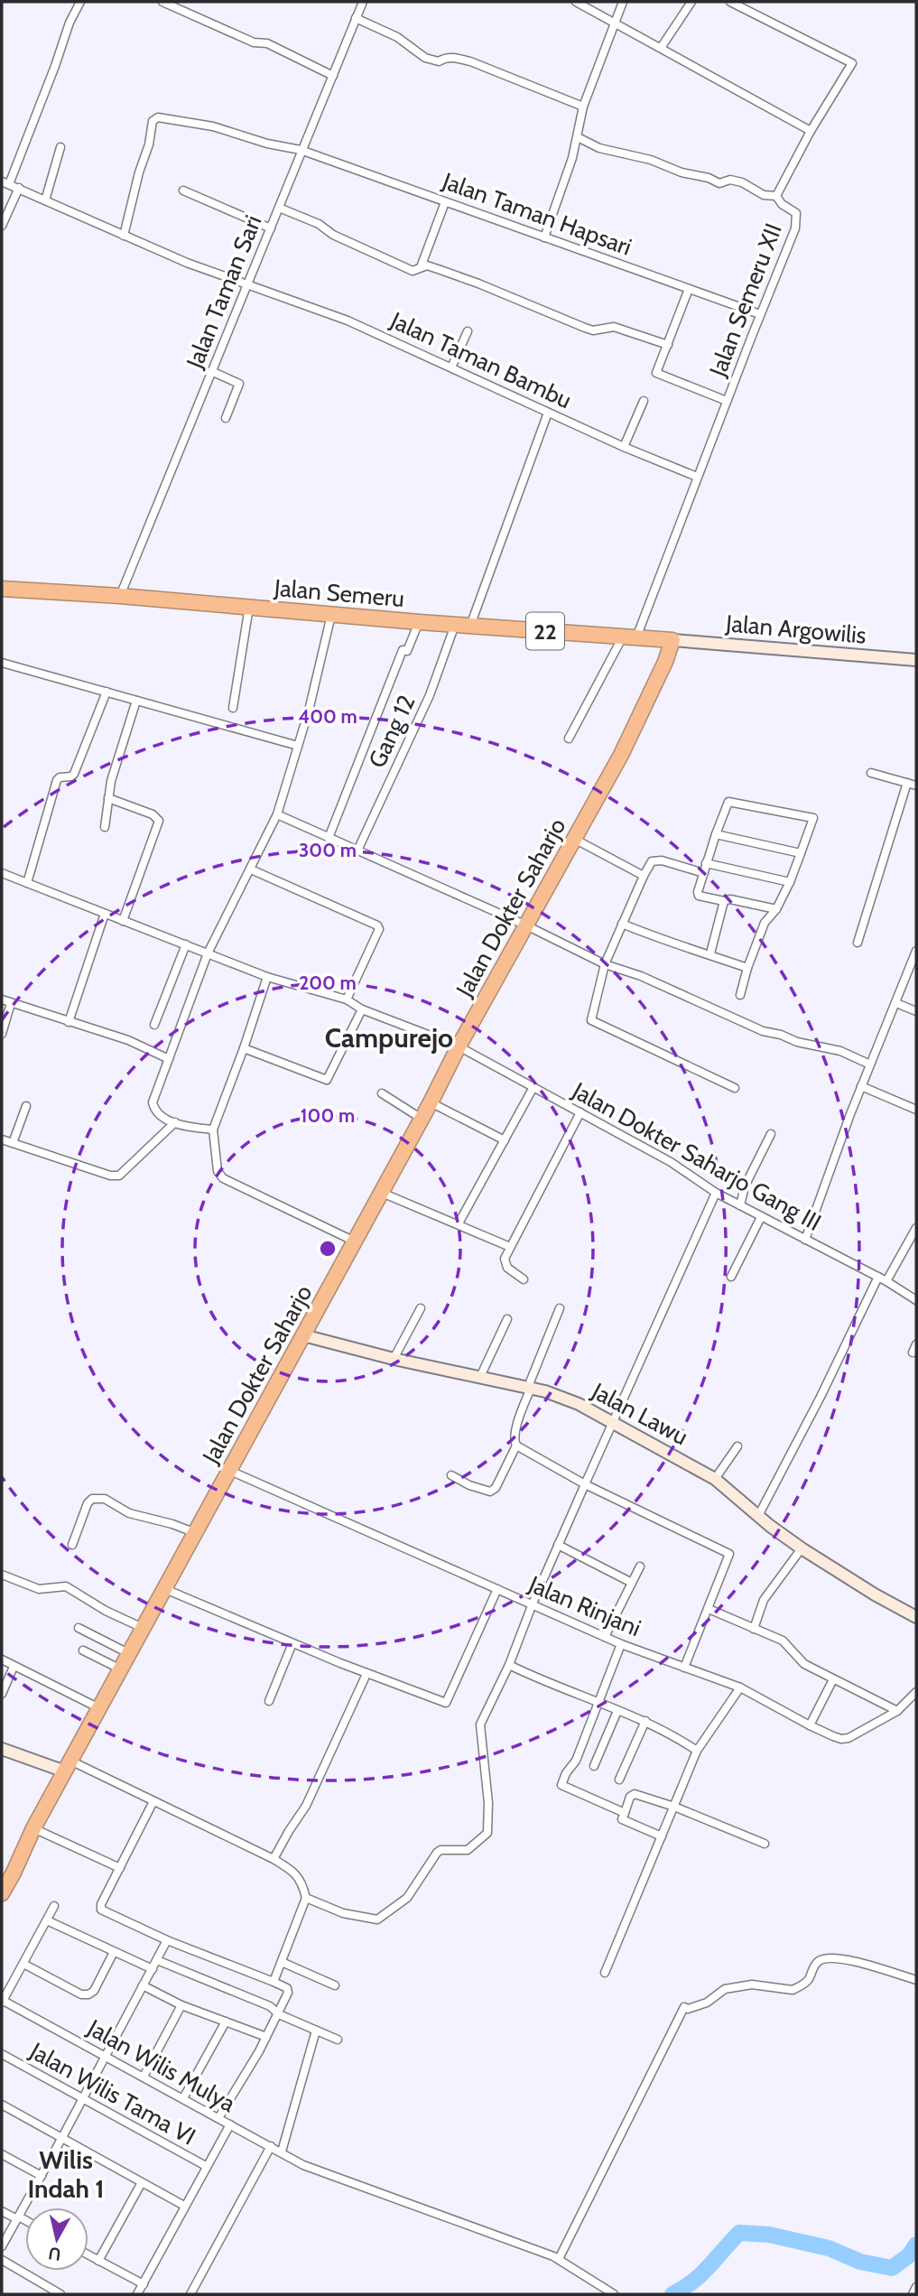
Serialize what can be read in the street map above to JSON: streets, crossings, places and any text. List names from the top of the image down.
{
  "streets": {
    "highway": ["Jalan Semeru", "22", "Jalan Dokter Saharjo"],
    "street": [
      "Jalan Taman Hapsari",
      "Jalan Taman Sari",
      "Jalan Semeru XII",
      "Jalan Taman Bambu",
      "Jalan Argowilis",
      "Gang 12",
      "Jalan Dokter Saharjo Gang III",
      "Jalan Lawu",
      "Jalan Rinjani",
      "Jalan Wilis Mulya",
      "Jalan Wilis Tama VI"
    ]
  },
  "crossings": [
    ["Jalan Taman Hapsari", "Jalan Taman Sari"],
    ["Jalan Taman Hapsari", "Jalan Semeru XII"],
    ["Jalan Taman Hapsari", "Jalan Taman Bambu"],
    ["Jalan Taman Sari", "Jalan Taman Bambu"],
    ["Jalan Taman Sari", "Jalan Semeru"],
    ["Jalan Semeru XII", "Jalan Taman Bambu"],
    ["Jalan Semeru XII", "Jalan Semeru"],
    ["Jalan Taman Bambu", "Gang 12"],
    ["Jalan Semeru", "Jalan Argowilis"],
    ["Jalan Semeru", "Gang 12"],
    ["Jalan Semeru", "Jalan Dokter Saharjo"],
    ["Jalan Argowilis", "Jalan Dokter Saharjo"],
    ["Jalan Dokter Saharjo", "Jalan Dokter Saharjo Gang III"],
    ["Jalan Dokter Saharjo", "Jalan Lawu"],
    ["Jalan Dokter Saharjo", "Jalan Rinjani"]
  ],
  "districts": ["Campurejo", "Wilis Indah 1"],
  "north": "bottom",
  "rings": [
    "400 m",
    "300 m",
    "200 m",
    "100 m"
  ]
}
